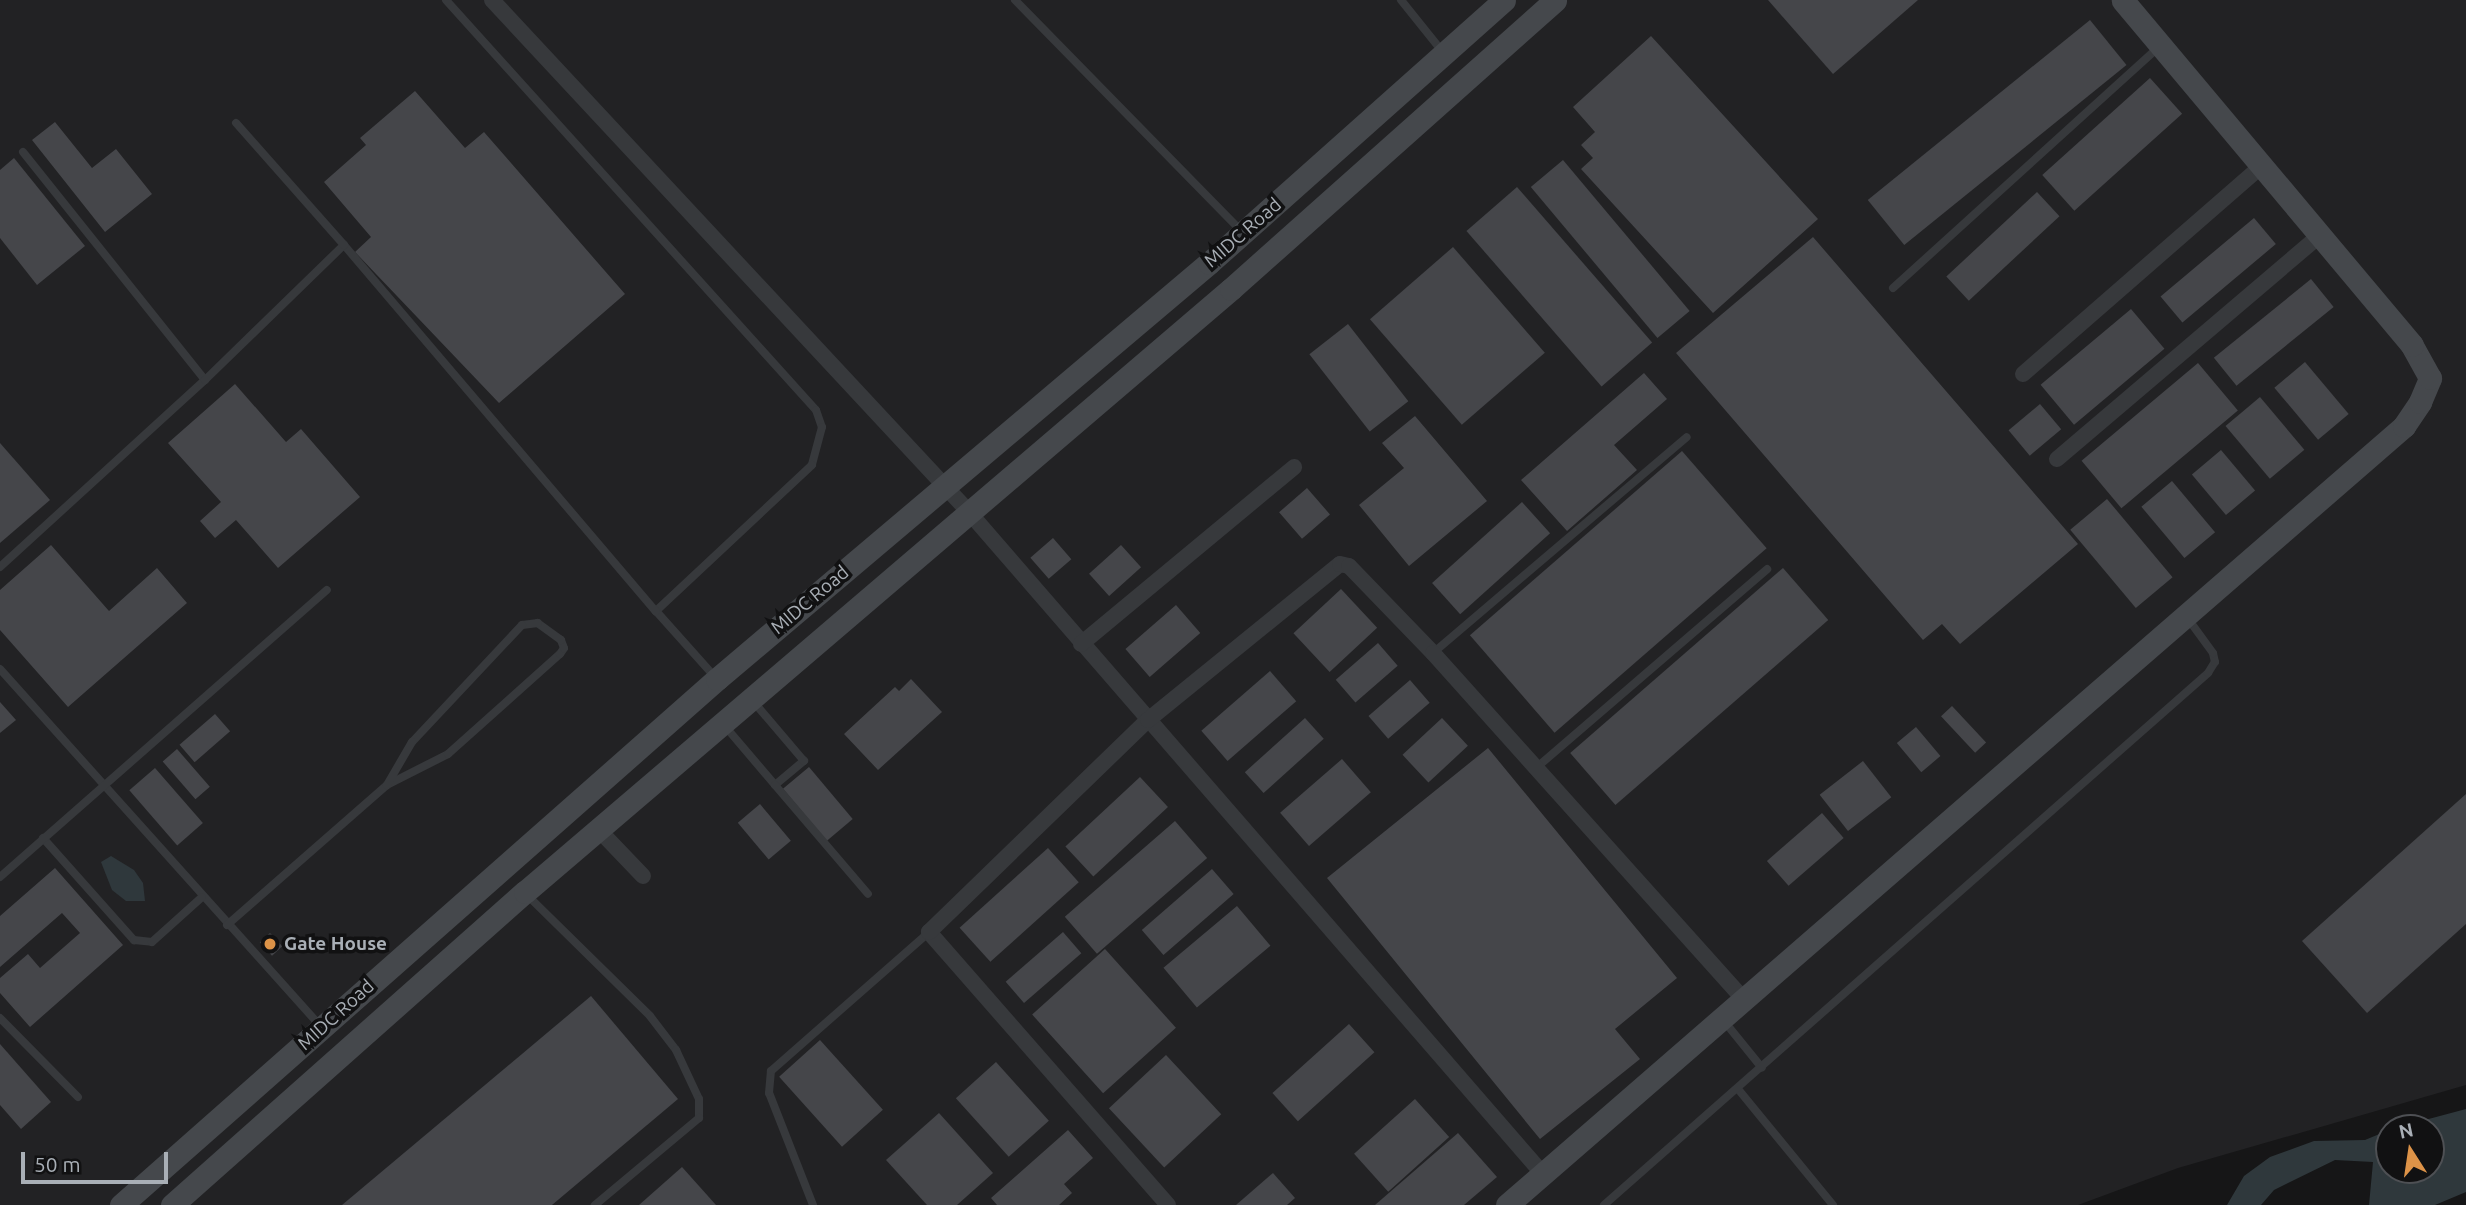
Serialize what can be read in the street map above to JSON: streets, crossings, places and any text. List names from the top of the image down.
{
  "streets": {
    "main road": ["MIDC Road"]
  },
  "places": ["Gate House"],
  "scale_bar": "50 m",
  "north": "top"
}
